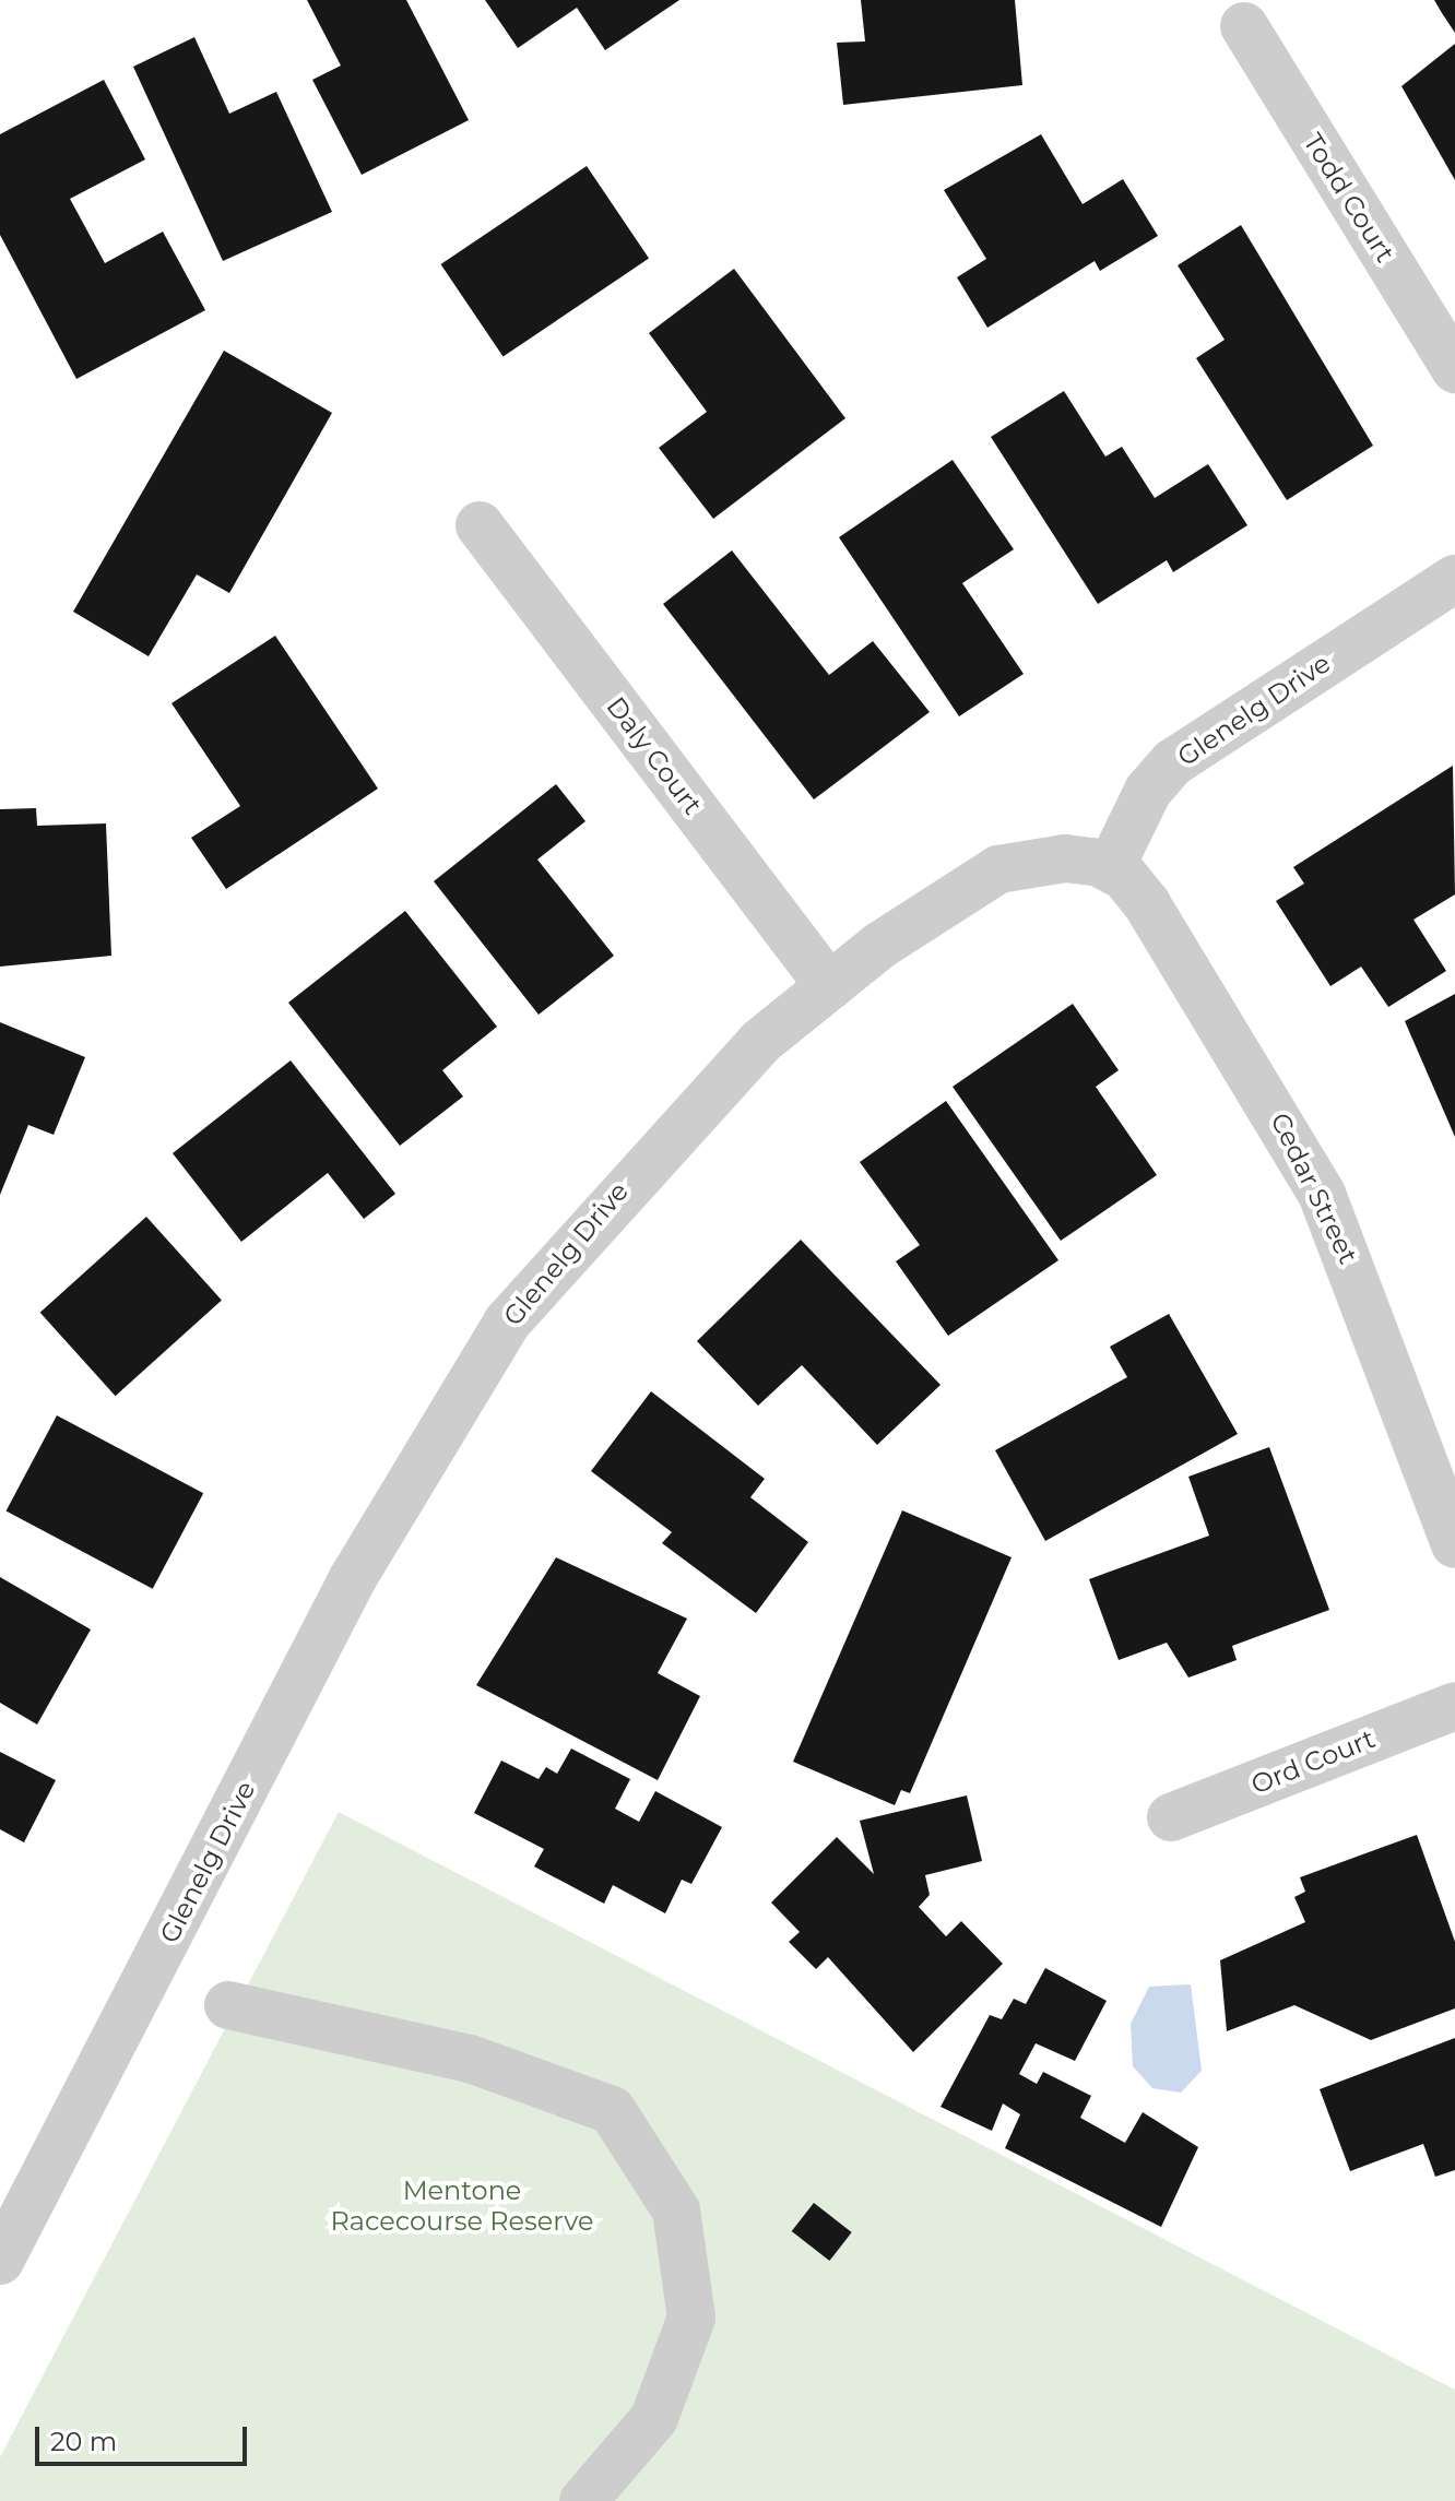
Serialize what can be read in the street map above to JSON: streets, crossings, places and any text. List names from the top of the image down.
{
  "streets": {
    "street": [
      "Todd Court",
      "Glenelg Drive",
      "Daly Court",
      "Cedar Street",
      "Ord Court"
    ]
  },
  "crossings": [
    ["Glenelg Drive", "Daly Court"],
    ["Glenelg Drive", "Cedar Street"]
  ],
  "parks": ["Mentone Racecourse Reserve"],
  "scale_bar": "20 m"
}
